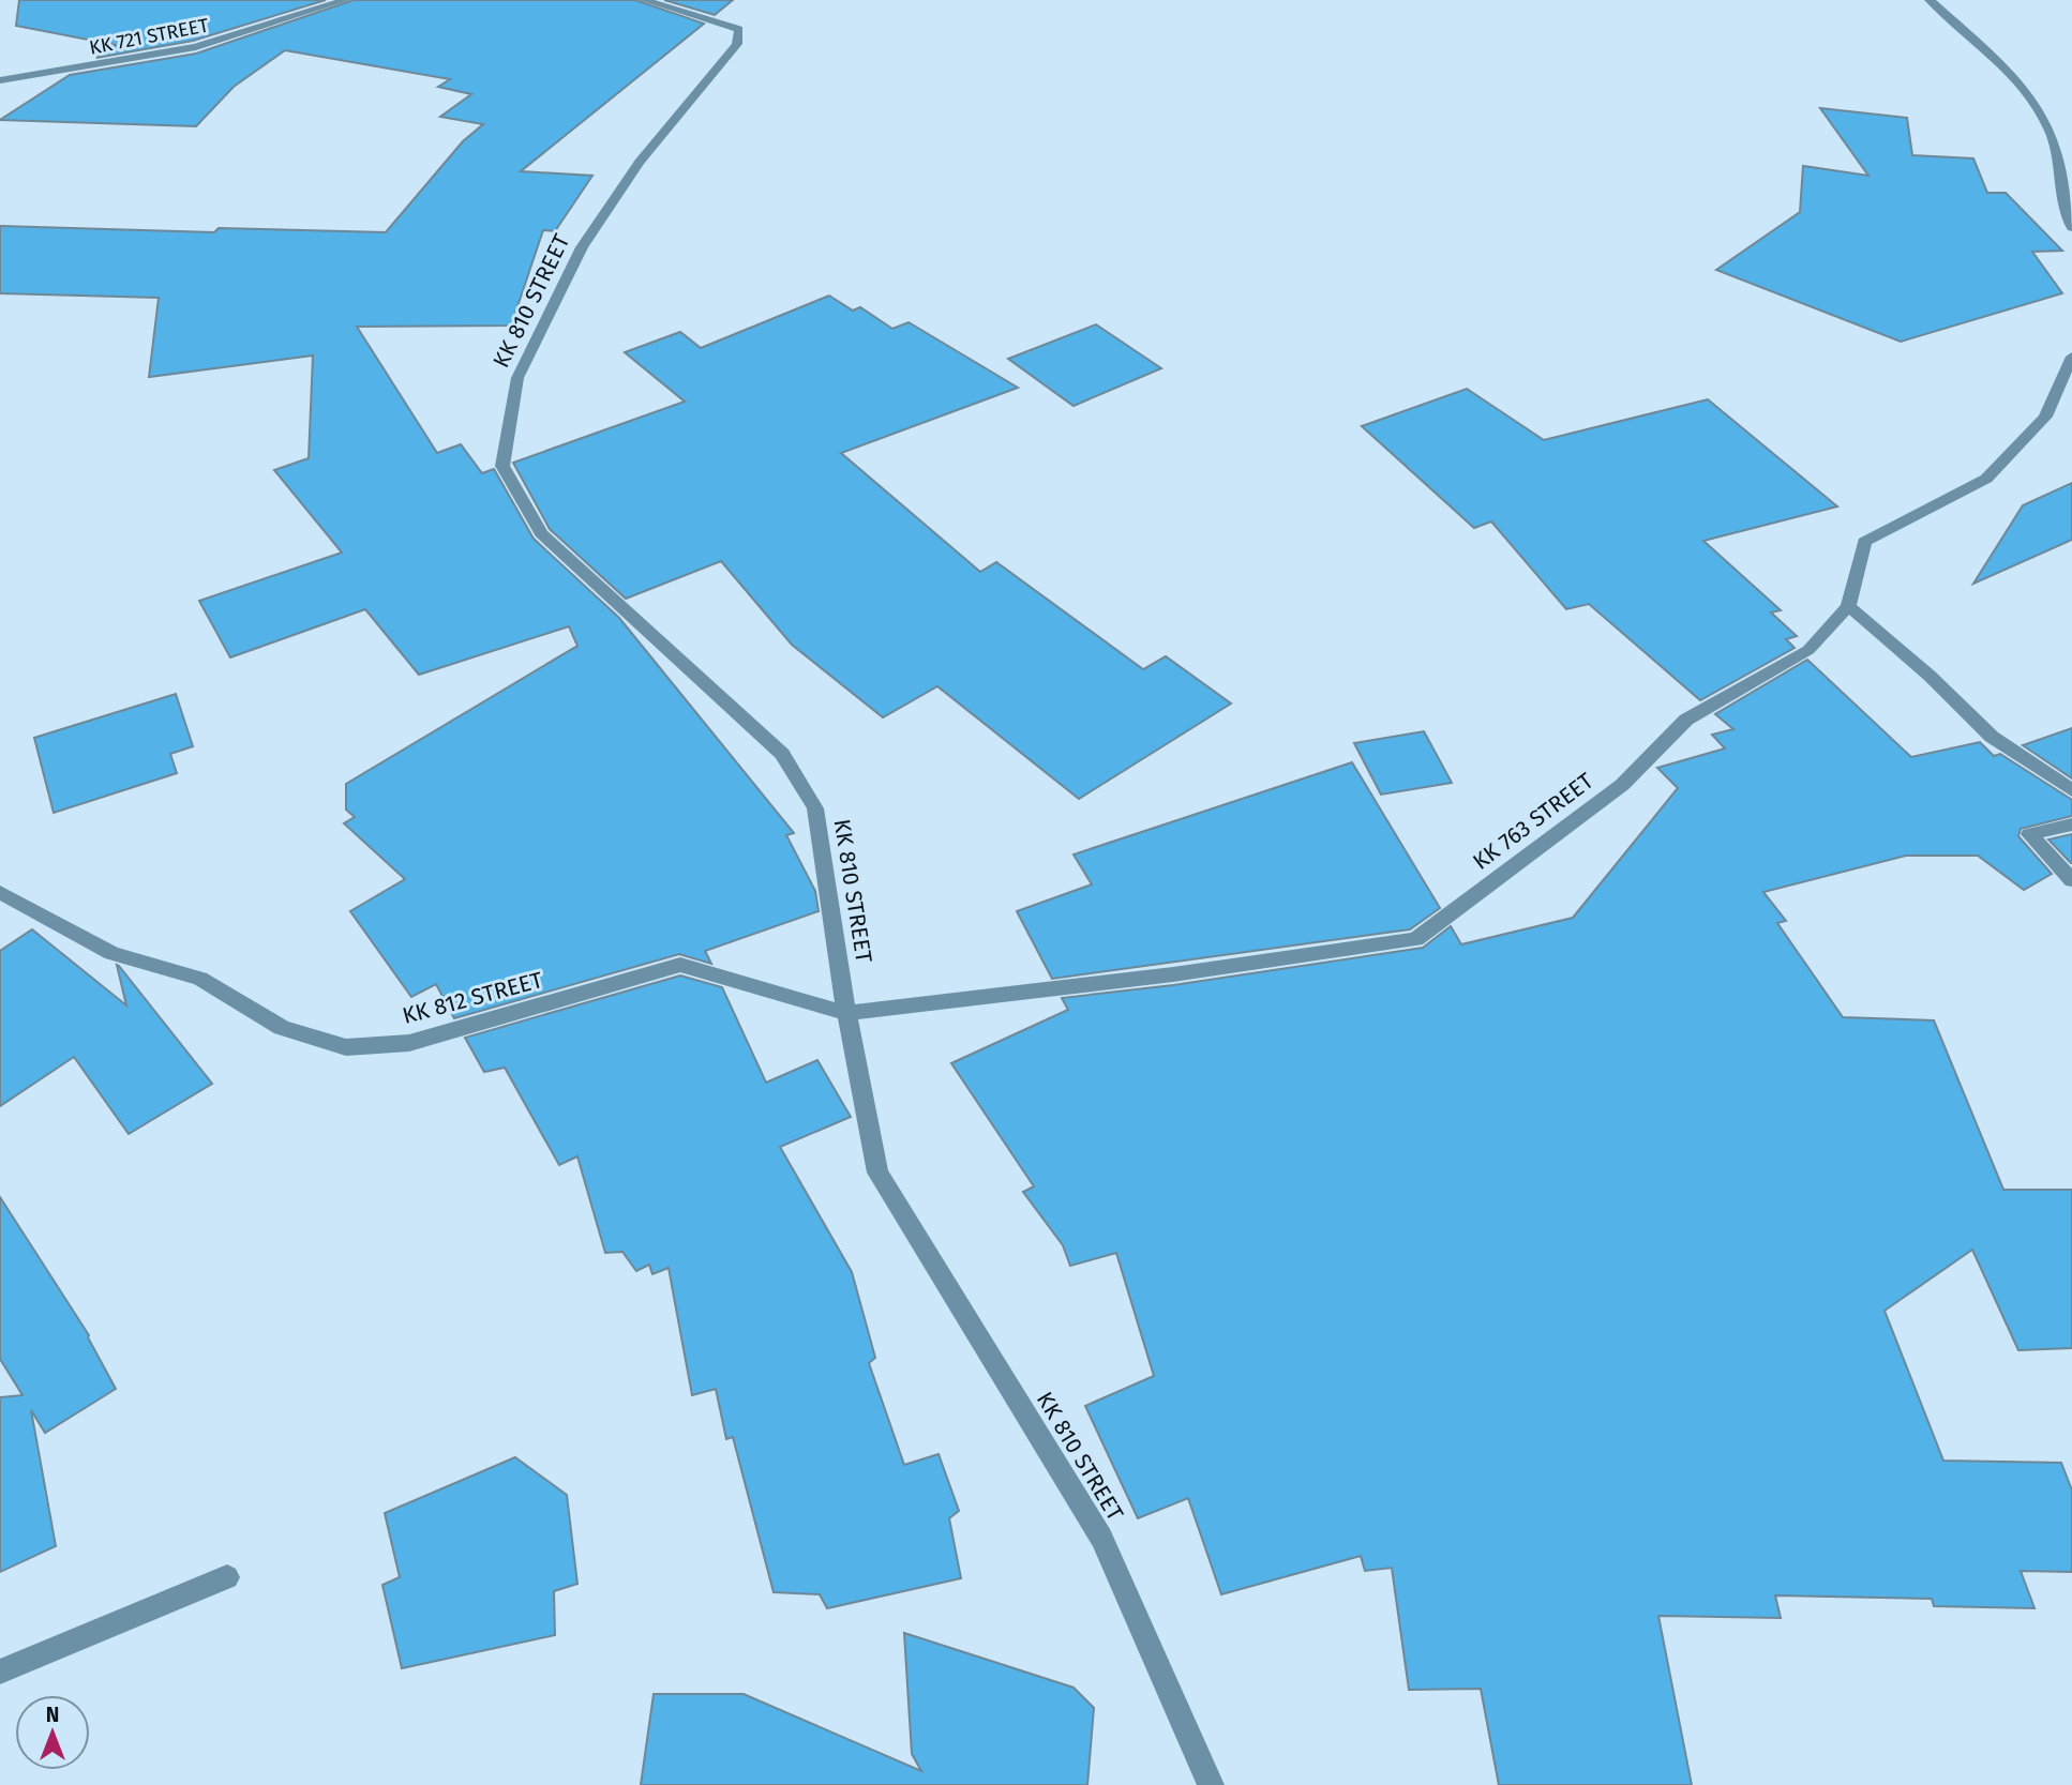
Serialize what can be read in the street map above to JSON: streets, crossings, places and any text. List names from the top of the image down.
{
  "streets": {
    "street": [
      "KK 721 STREET",
      "KK 810 STREET",
      "KK 763 STREET",
      "KK 812 STREET"
    ]
  },
  "crossings": [
    ["KK 810 STREET", "KK 763 STREET"],
    ["KK 810 STREET", "KK 812 STREET"],
    ["KK 763 STREET", "KK 812 STREET"]
  ],
  "north": "top"
}
